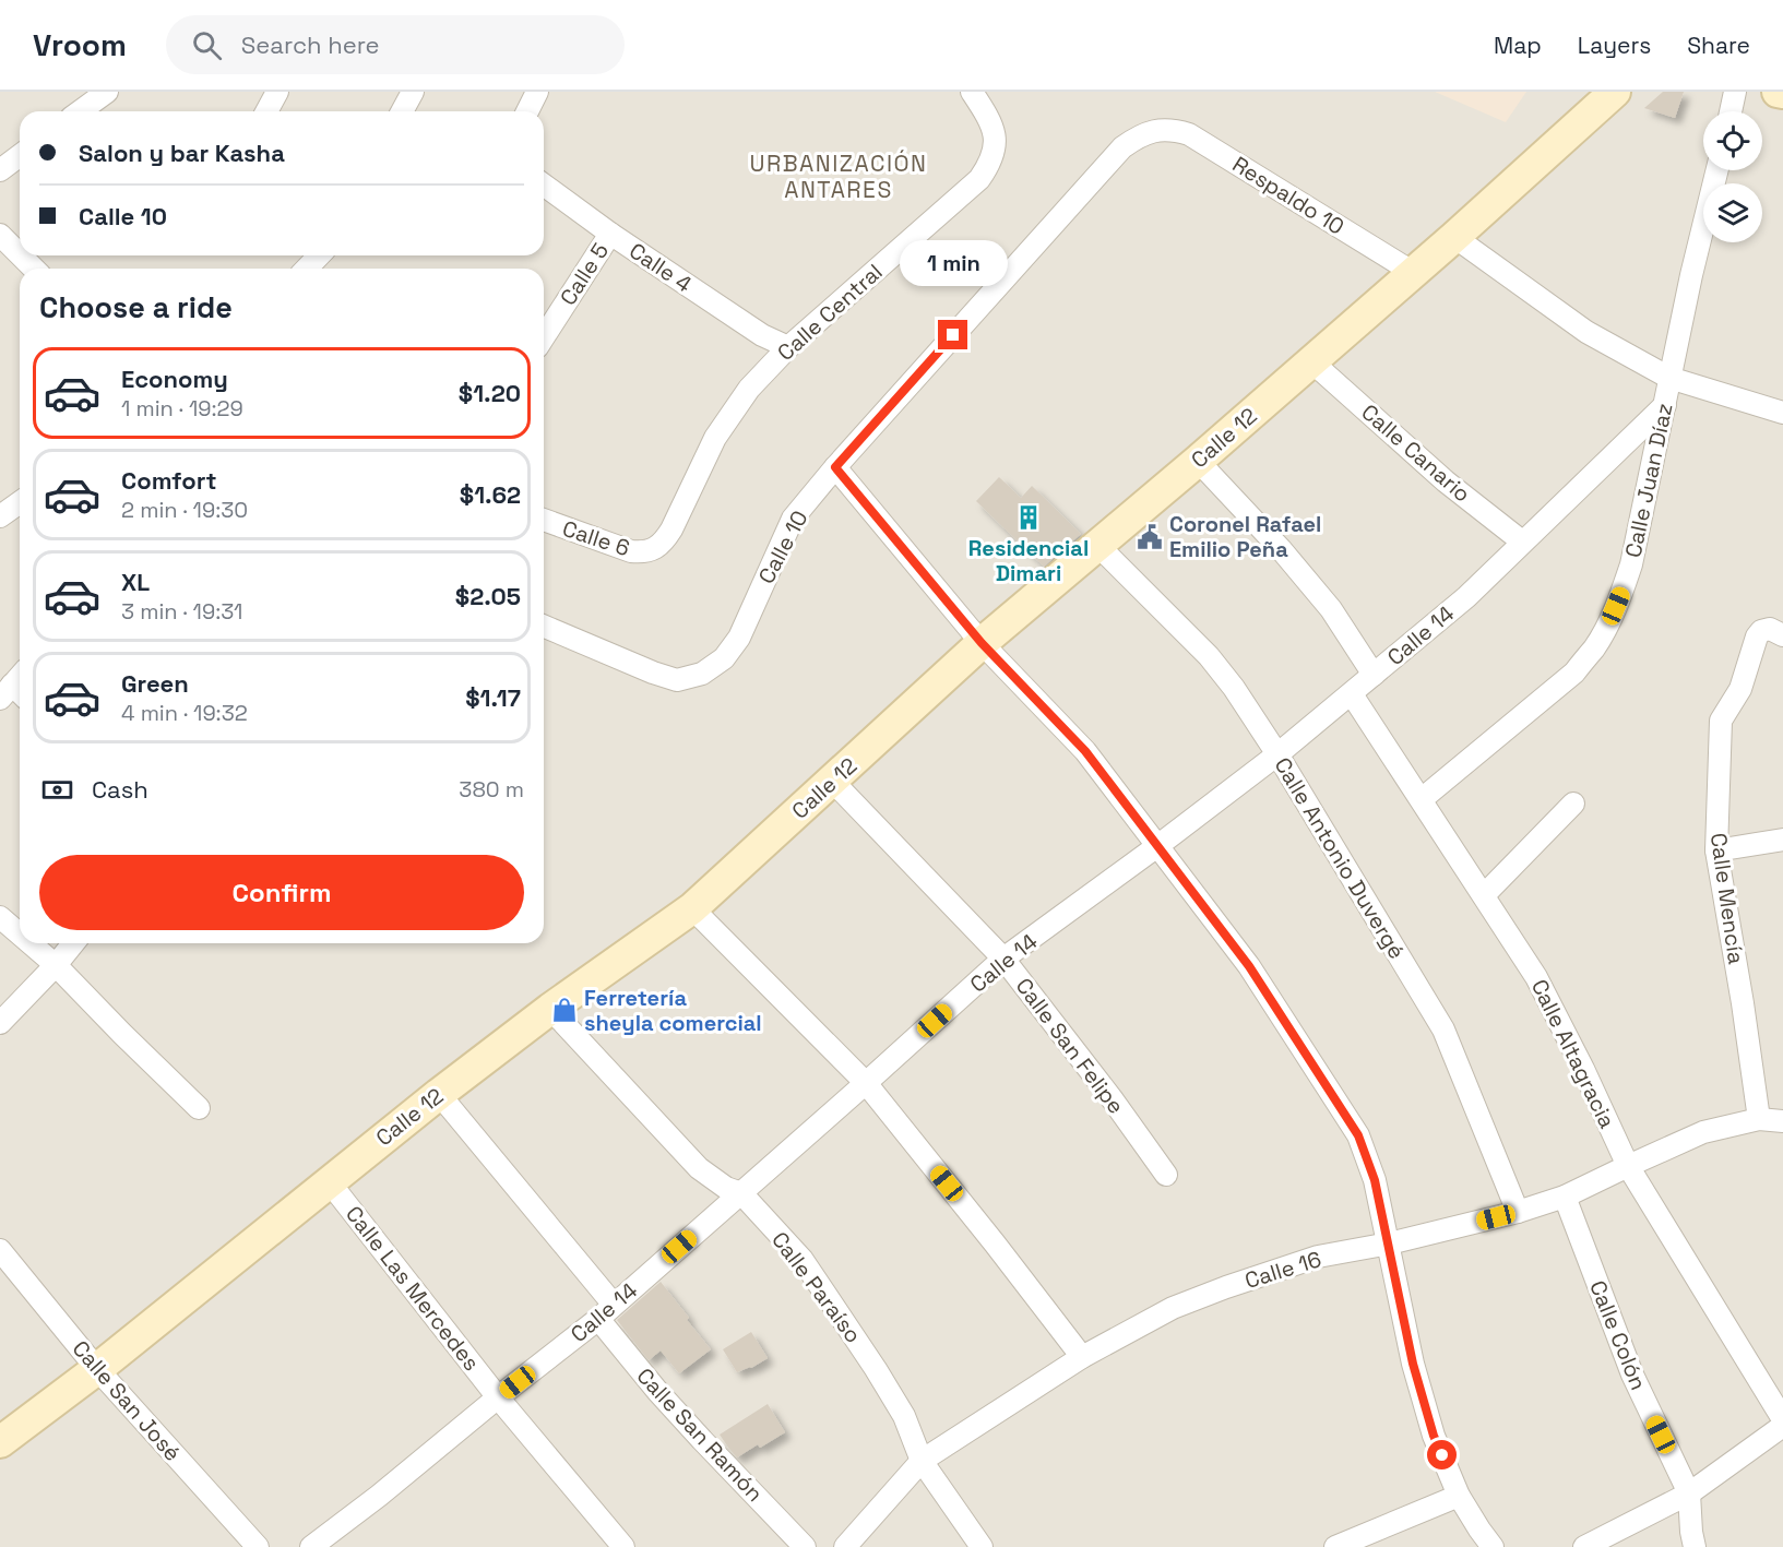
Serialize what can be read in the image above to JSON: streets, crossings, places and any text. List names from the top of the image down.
{
  "streets": {
    "main road": ["Calle 12"],
    "street": [
      "Respaldo 10",
      "Calle 4",
      "Calle 5",
      "Calle Central",
      "Calle Canario",
      "Calle Juan Díaz",
      "Calle 6",
      "Calle 10",
      "Calle 14",
      "Calle Antonio Duvergé",
      "Calle Mencía",
      "Calle San Felipe",
      "Calle Altagracia",
      "Calle 16",
      "Calle Paraíso",
      "Calle Las Mercedes",
      "Calle Colón",
      "Calle San José",
      "Calle San Ramón"
    ]
  },
  "crossings": [
    ["Respaldo 10", "Calle 12"],
    ["Respaldo 10", "Calle 10"],
    ["Calle 4", "Calle 5"],
    ["Calle 4", "Calle Central"],
    ["Calle Central", "Calle 6"],
    ["Calle 12", "Calle Canario"],
    ["Calle 12", "Calle Antonio Duvergé"],
    ["Calle 12", "Calle San Felipe"],
    ["Calle 12", "Calle Paraíso"],
    ["Calle 12", "Calle Las Mercedes"],
    ["Calle 12", "Calle San José"],
    ["Calle 12", "Calle San Ramón"],
    ["Calle Canario", "Calle 14"],
    ["Calle Juan Díaz", "Calle 14"],
    ["Calle Juan Díaz", "Calle Altagracia"],
    ["Calle 14", "Calle Antonio Duvergé"],
    ["Calle 14", "Calle San Felipe"],
    ["Calle 14", "Calle Altagracia"],
    ["Calle 14", "Calle Paraíso"],
    ["Calle 14", "Calle Las Mercedes"],
    ["Calle 14", "Calle San Ramón"],
    ["Calle Antonio Duvergé", "Calle 16"],
    ["Calle Mencía", "Calle 16"],
    ["Calle Altagracia", "Calle 16"],
    ["Calle 16", "Calle Paraíso"],
    ["Calle 16", "Calle Colón"]
  ],
  "districts": ["URBANIZACIÓN ANTARES"],
  "places": {
    "building": ["Residencial Dimari"],
    "public building": ["Coronel Rafael Emilio Peña"],
    "shop": ["Ferretería sheyla comercial"]
  },
  "page": {
    "header": "Vroom",
    "search": "Search here",
    "nav": ["Map", "Layers", "Share"],
    "banner": ["Salon y bar Kasha", "Calle 10"],
    "bubble": "1 min",
    "heading": "Choose a ride",
    "list": [
      {
        "name": "Economy",
        "note": "1 min · 19:29",
        "value": "$1.20"
      },
      {
        "name": "Comfort",
        "note": "2 min · 19:30",
        "value": "$1.62"
      },
      {
        "name": "XL",
        "note": "3 min · 19:31",
        "value": "$2.05"
      },
      {
        "name": "Green",
        "note": "4 min · 19:32",
        "value": "$1.17"
      }
    ],
    "pay": ["Cash", "380 m"],
    "buttons": "Confirm"
  }
}
